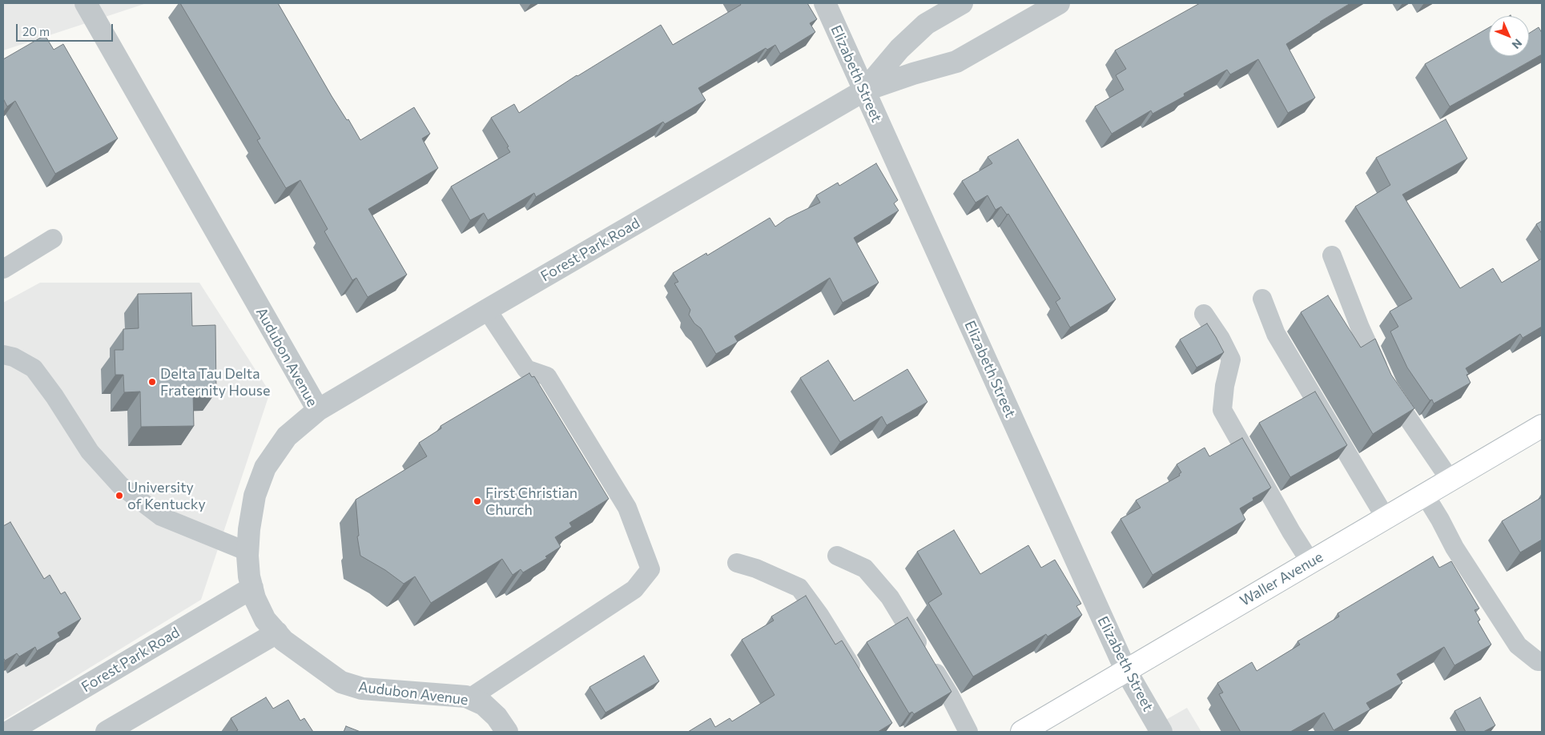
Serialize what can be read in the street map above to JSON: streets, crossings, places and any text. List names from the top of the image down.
{
  "streets": {
    "main road": ["Waller Avenue"],
    "street": ["Elizabeth Street", "Forest Park Road", "Audubon Avenue"]
  },
  "crossings": [
    ["Elizabeth Street", "Forest Park Road"],
    ["Elizabeth Street", "Waller Avenue"],
    ["Forest Park Road", "Audubon Avenue"]
  ],
  "places": ["Delta Tau Delta Fraternity House", "University of Kentucky", "First Christian Church"],
  "scale_bar": "20 m",
  "north": "bottom right"
}
